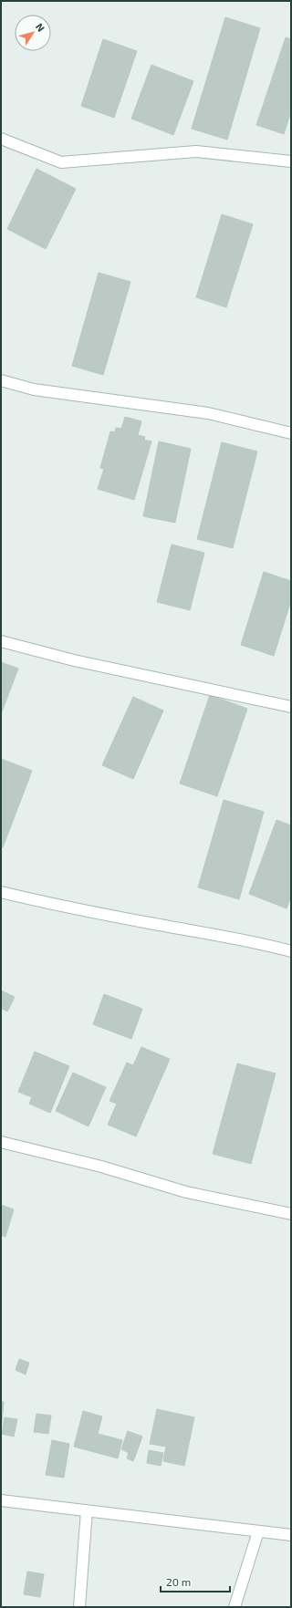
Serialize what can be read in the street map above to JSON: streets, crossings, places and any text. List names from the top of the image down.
{
  "scale_bar": "20 m",
  "north": "top right"
}
